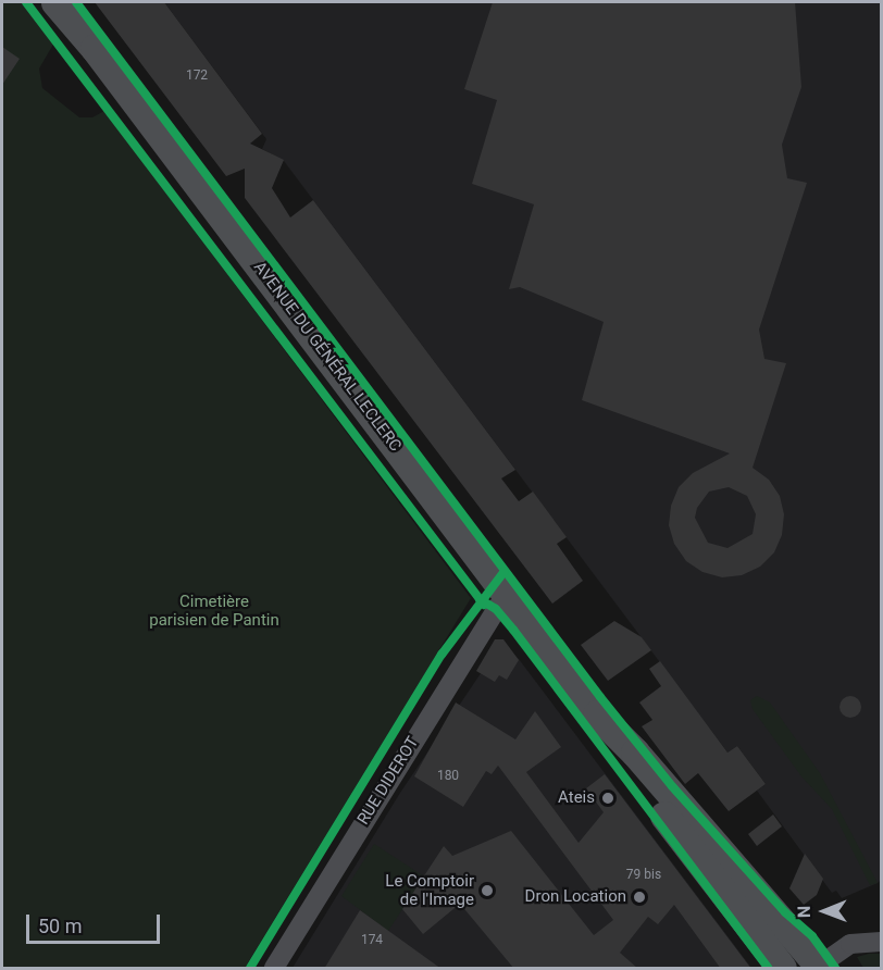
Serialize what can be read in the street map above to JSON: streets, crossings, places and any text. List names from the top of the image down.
{
  "streets": {
    "main road": ["AVENUE DU GÉNÉRAL LECLERC"],
    "street": ["RUE DIDEROT"]
  },
  "crossings": [
    ["AVENUE DU GÉNÉRAL LECLERC", "RUE DIDEROT"]
  ],
  "parks": ["Cimetière parisien de Pantin"],
  "places": ["Ateis", "Le Comptoir de l'Image", "Dron Location"],
  "house_numbers": [
    "172",
    "180",
    "79 bis",
    "174"
  ],
  "scale_bar": "50 m",
  "north": "left"
}
